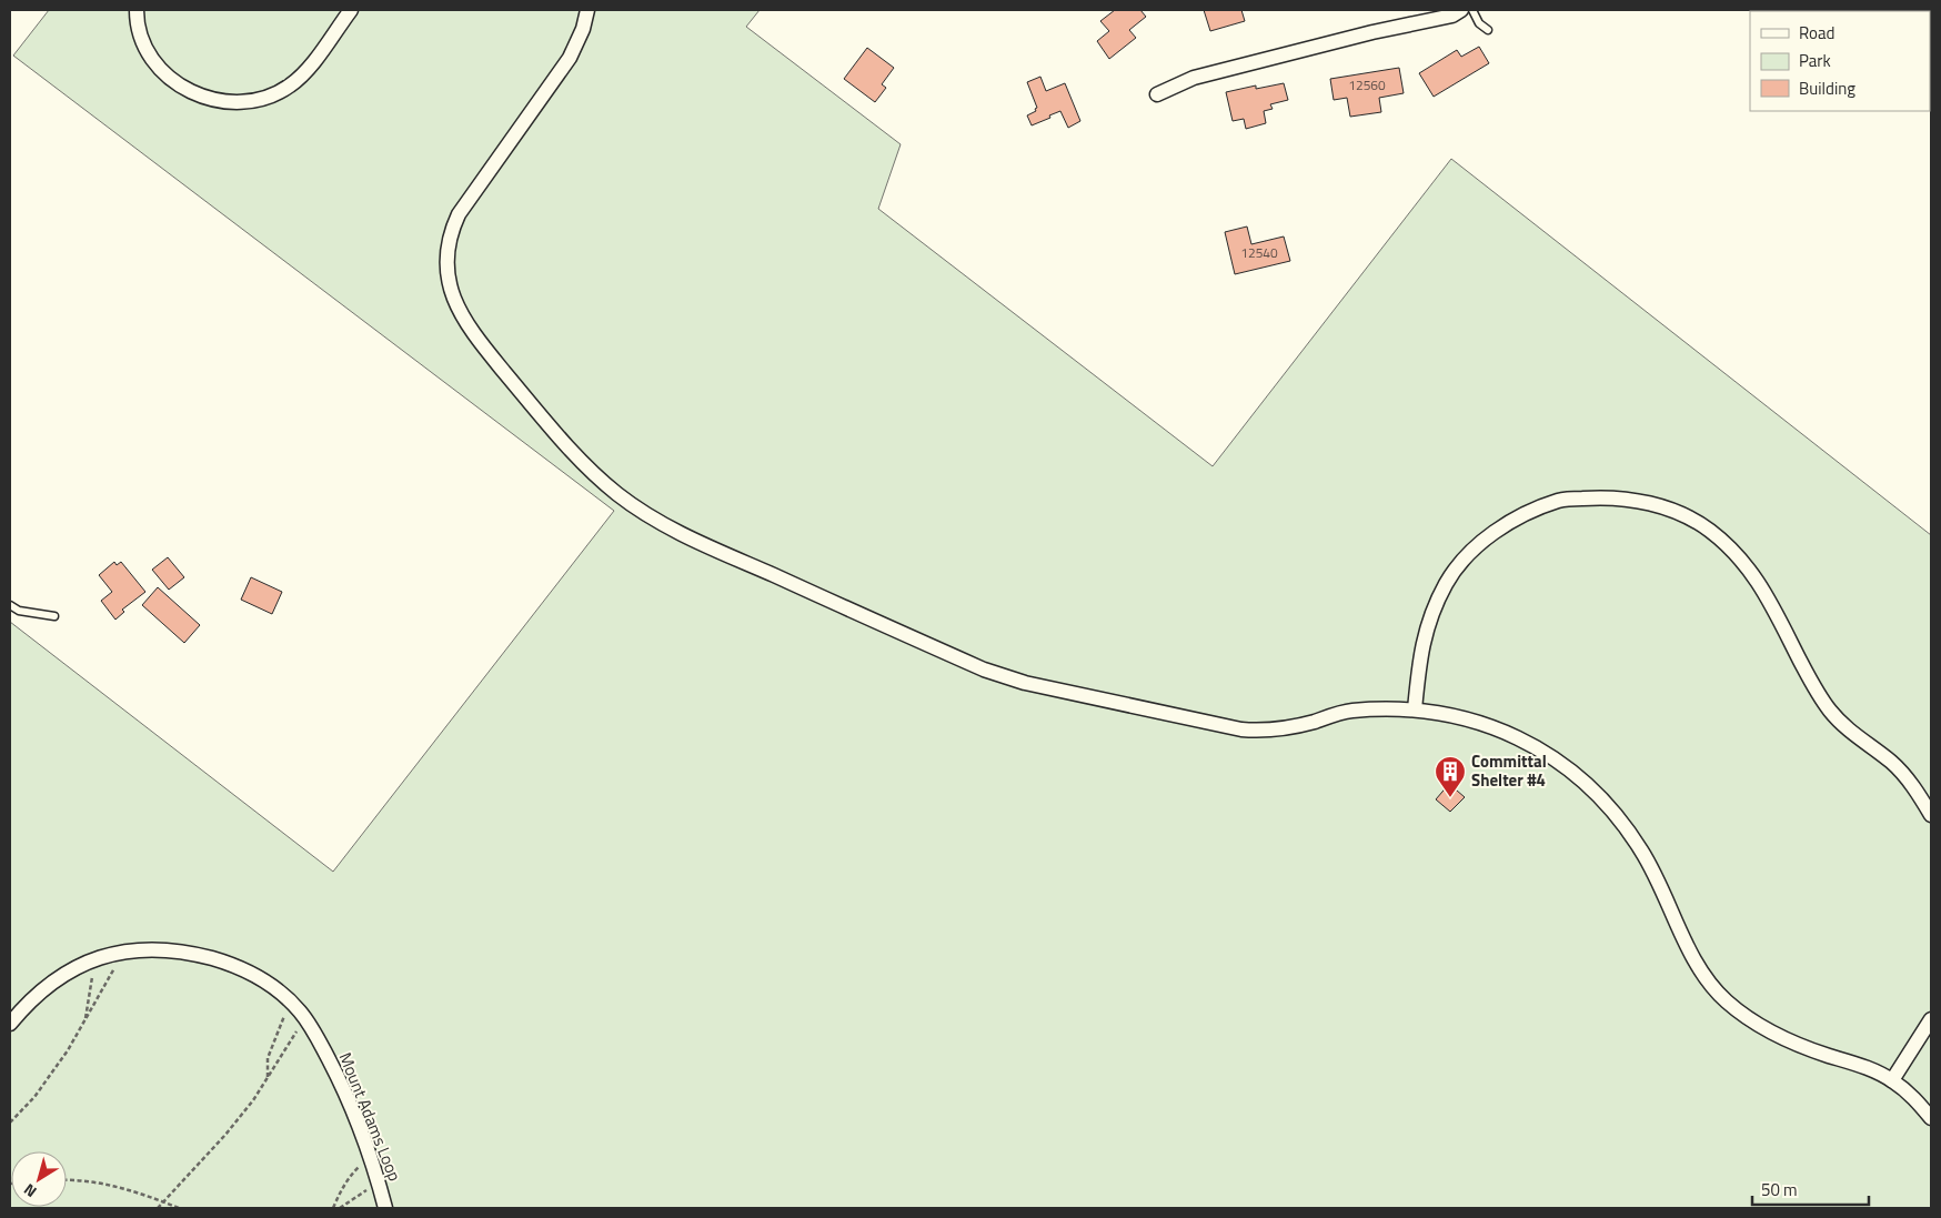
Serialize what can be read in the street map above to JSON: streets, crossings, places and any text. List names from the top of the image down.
{
  "streets": {
    "street": ["Mount Adams Loop"]
  },
  "places": {
    "building": ["Committal Shelter #4"]
  },
  "house_numbers": ["12560", "12540"],
  "legend": ["Road", "Park", "Building"],
  "scale_bar": "50 m",
  "north": "bottom left"
}
